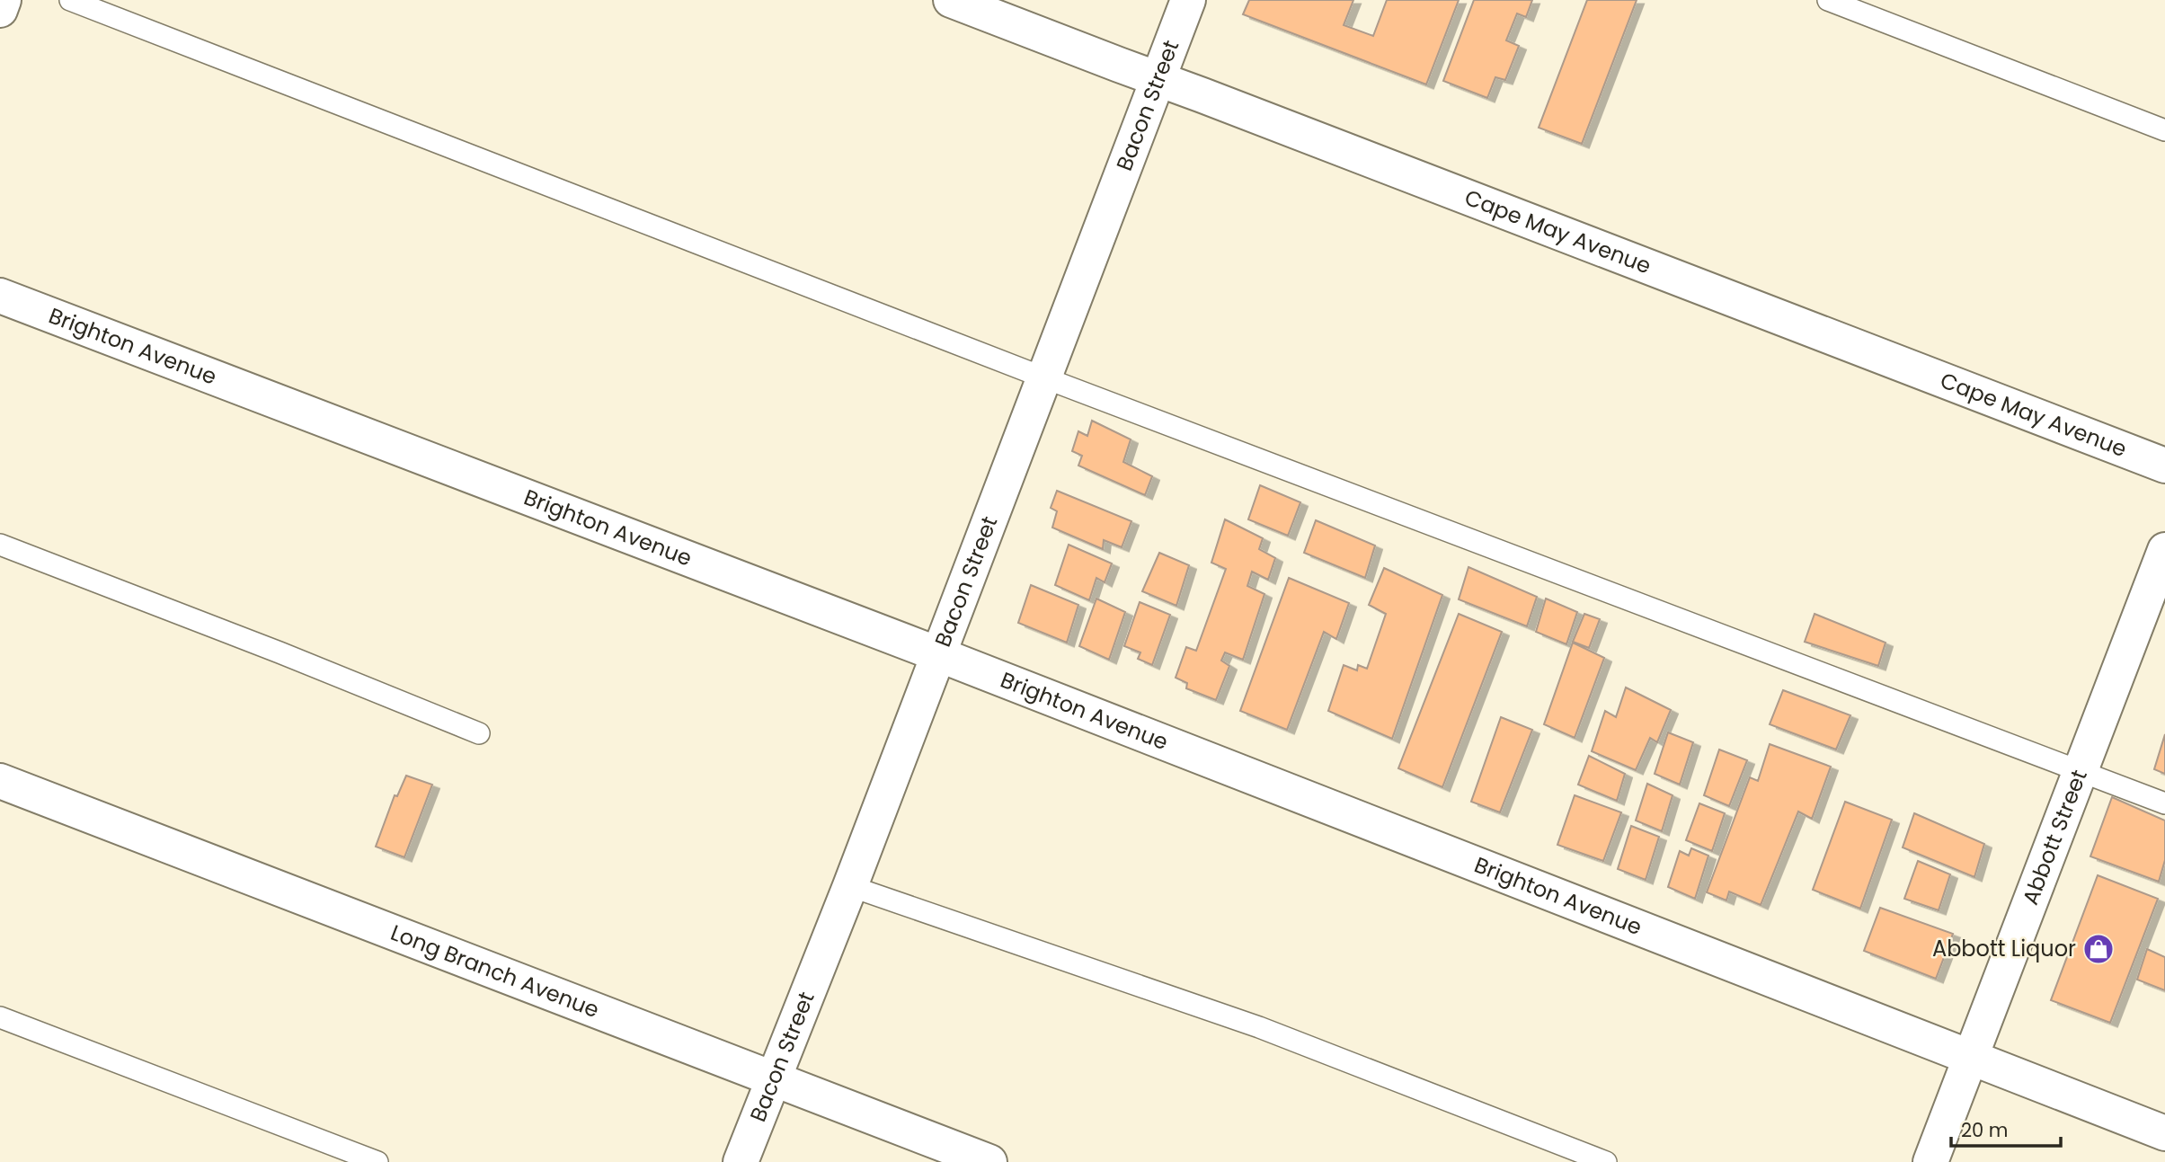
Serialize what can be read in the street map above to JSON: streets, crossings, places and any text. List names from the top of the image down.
{
  "streets": {
    "street": [
      "Bacon Street",
      "Cape May Avenue",
      "Brighton Avenue",
      "Abbott Street",
      "Long Branch Avenue"
    ]
  },
  "crossings": [
    ["Bacon Street", "Cape May Avenue"],
    ["Bacon Street", "Brighton Avenue"],
    ["Bacon Street", "Long Branch Avenue"],
    ["Brighton Avenue", "Abbott Street"]
  ],
  "places": {
    "shop": ["Abbott Liquor"]
  },
  "scale_bar": "20 m"
}
